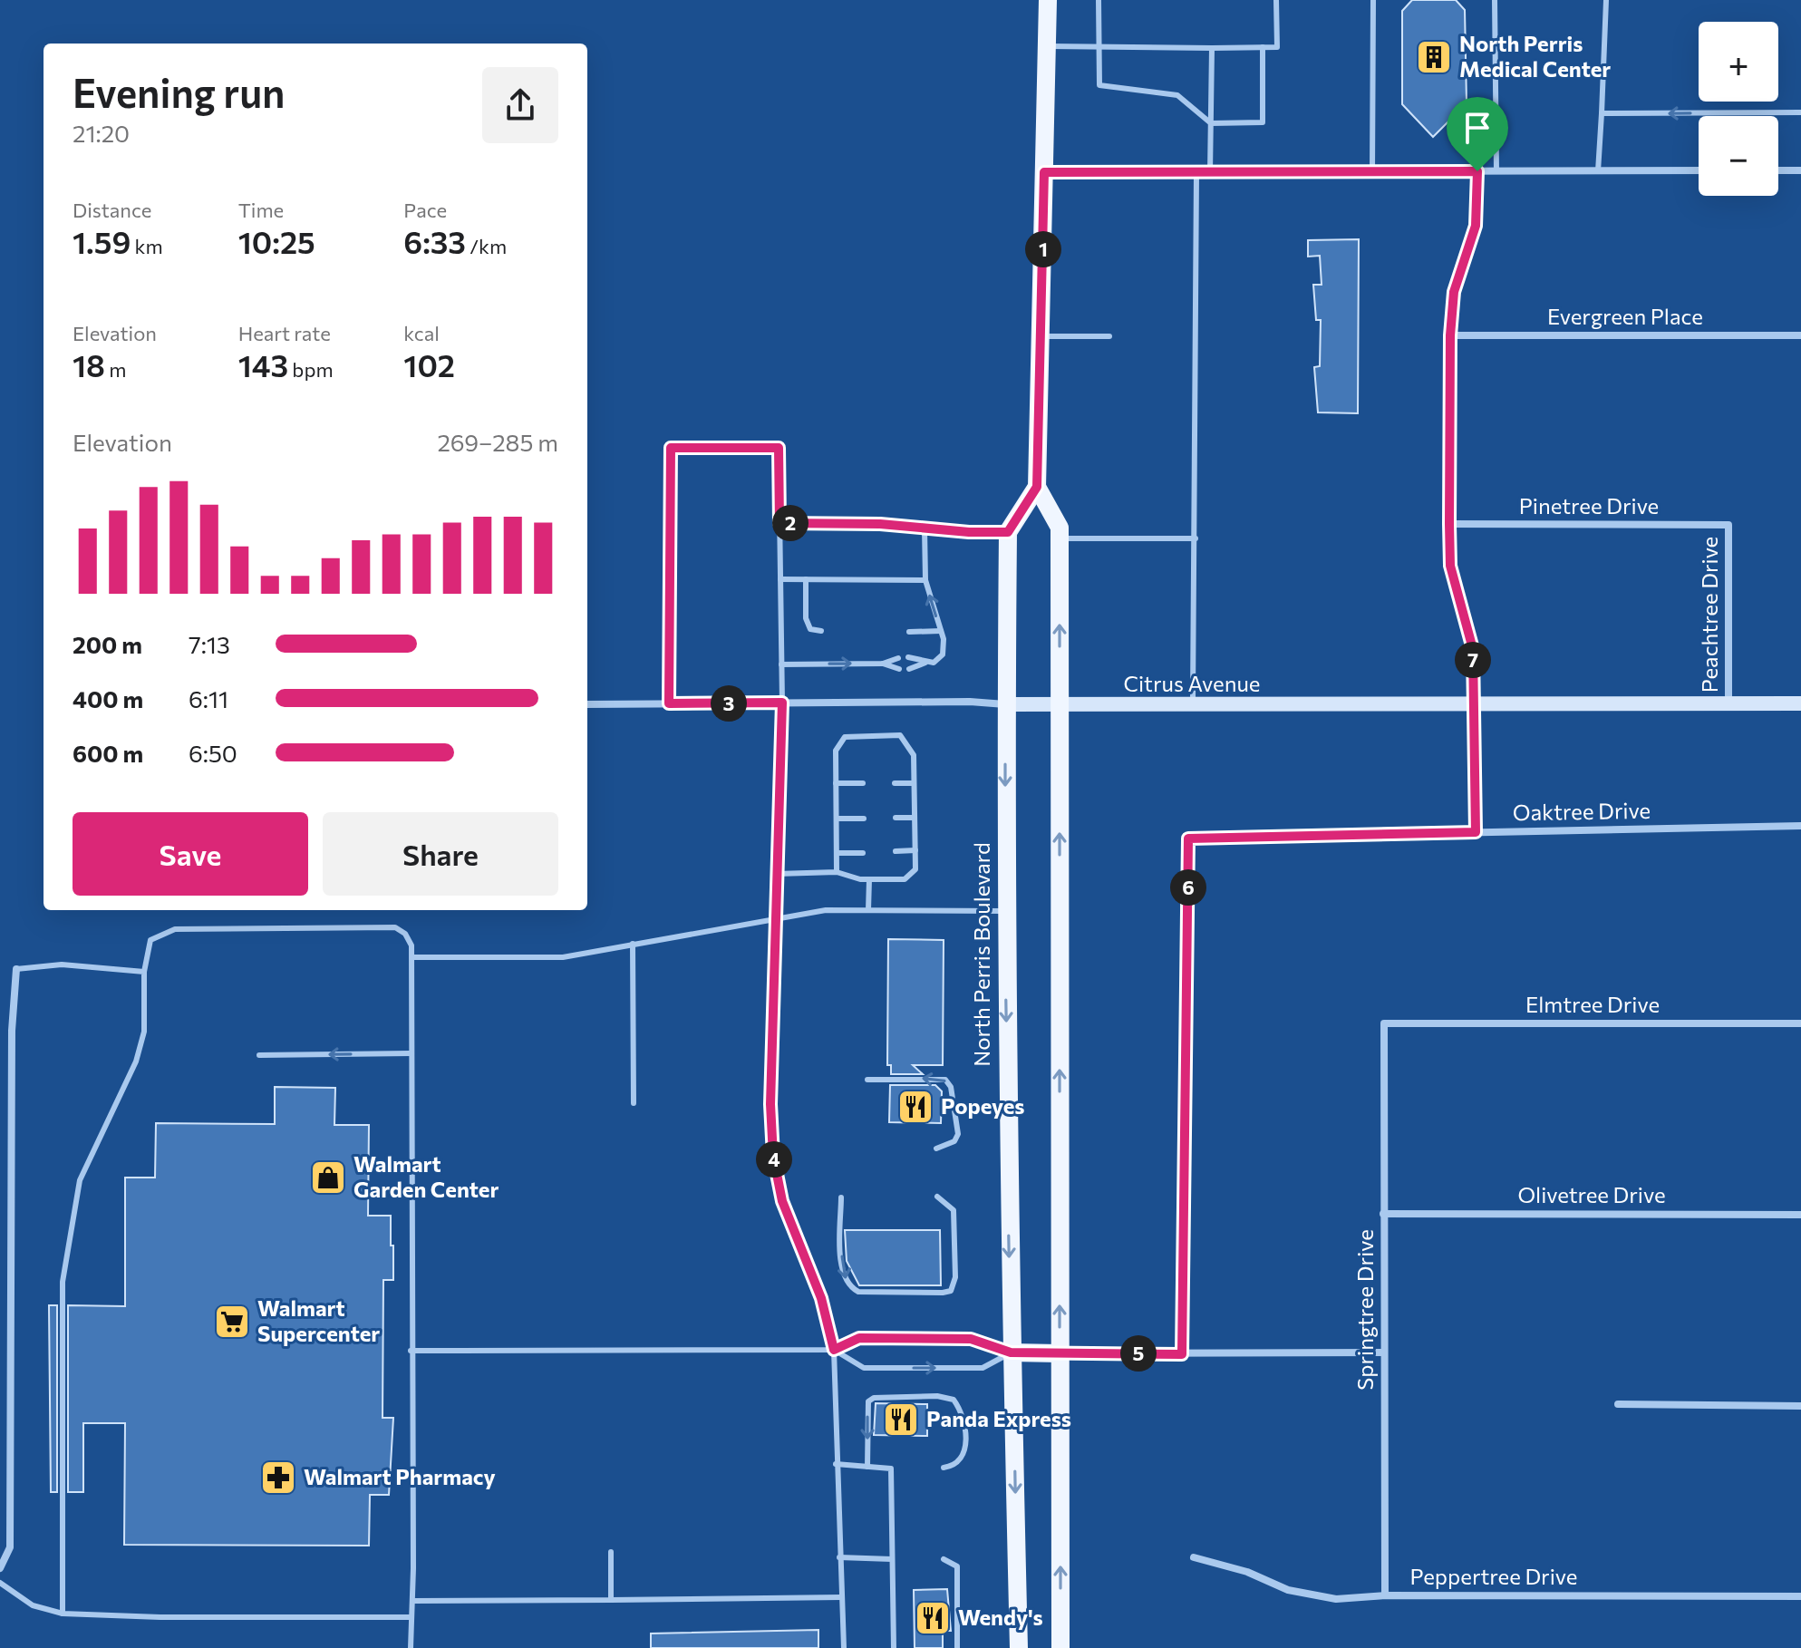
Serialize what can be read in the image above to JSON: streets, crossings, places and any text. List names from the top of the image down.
{
  "streets": {
    "main road": ["North Perris Boulevard"],
    "street": [
      "Evergreen Place",
      "Pinetree Drive",
      "Peachtree Drive",
      "Citrus Avenue",
      "Oaktree Drive",
      "Elmtree Drive",
      "Olivetree Drive",
      "Springtree Drive",
      "Peppertree Drive"
    ]
  },
  "crossings": [
    ["Pinetree Drive", "Peachtree Drive"],
    ["Peachtree Drive", "Citrus Avenue"],
    ["Citrus Avenue", "North Perris Boulevard"],
    ["Elmtree Drive", "Springtree Drive"],
    ["Olivetree Drive", "Springtree Drive"],
    ["Springtree Drive", "Peppertree Drive"]
  ],
  "places": {
    "building": ["North Perris Medical Center"],
    "restaurant": ["Popeyes", "Panda Express", "Wendy's"],
    "shop": ["Walmart Garden Center"],
    "supermarket": ["Walmart Supercenter"],
    "pharmacy": ["Walmart Pharmacy"]
  },
  "page": {
    "map_buttons": ["+", "−"],
    "heading": ["Evening run", "21:20"],
    "stats": [
      ["Distance", "1.59 km"],
      ["Time", "10:25"],
      ["Pace", "6:33 /km"],
      ["Elevation", "18 m"],
      ["Heart rate", "143 bpm"],
      ["kcal", "102"]
    ],
    "pins": [
      "1",
      "2",
      "7",
      "3",
      "6",
      "4",
      "5"
    ],
    "chart": ["Elevation", "269–285 m"],
    "list": [
      {
        "name": "200 m",
        "note": "7:13"
      },
      {
        "name": "400 m",
        "note": "6:11"
      },
      {
        "name": "600 m",
        "note": "6:50"
      }
    ],
    "buttons": ["Save", "Share"]
  }
}
